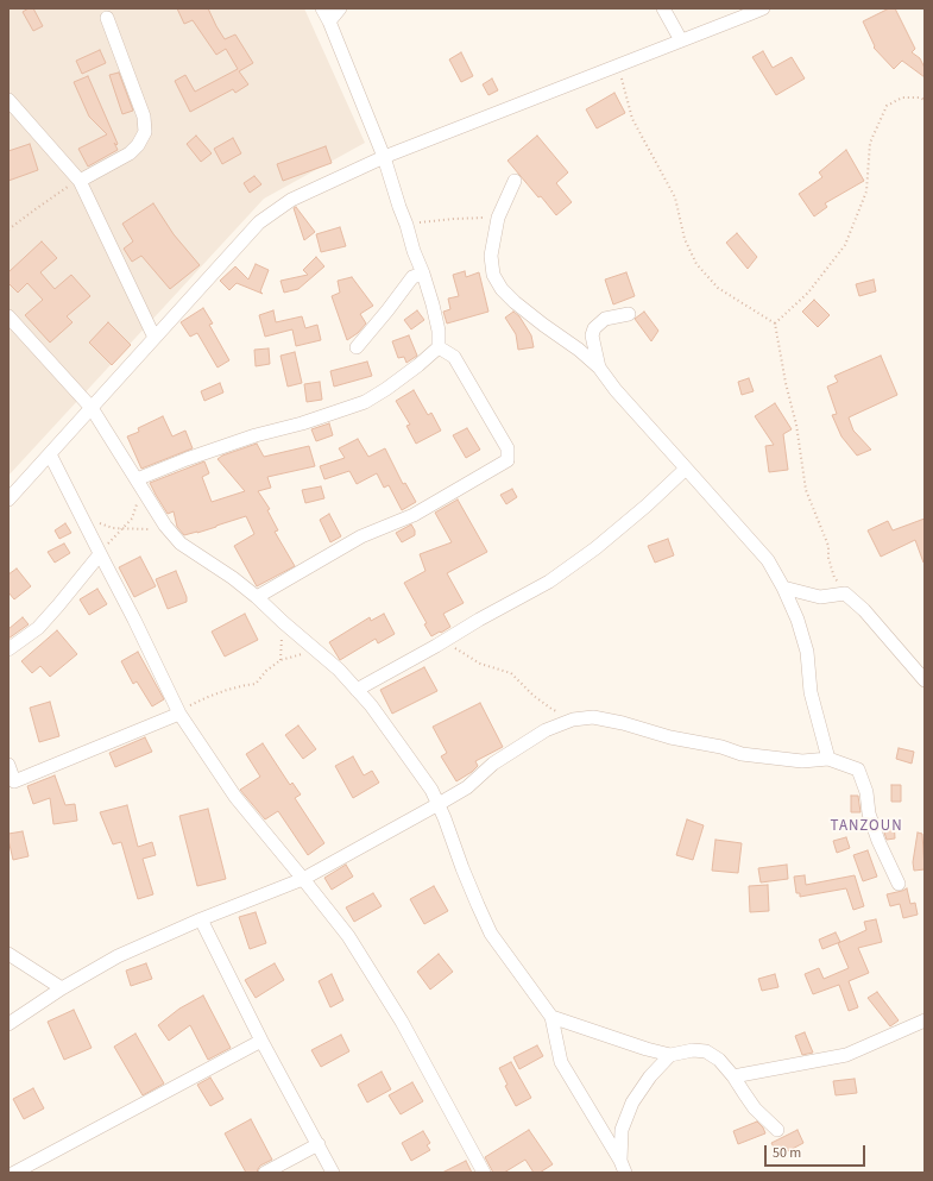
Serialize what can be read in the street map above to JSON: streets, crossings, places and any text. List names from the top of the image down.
{
  "districts": ["TANZOUN"],
  "scale_bar": "50 m"
}
